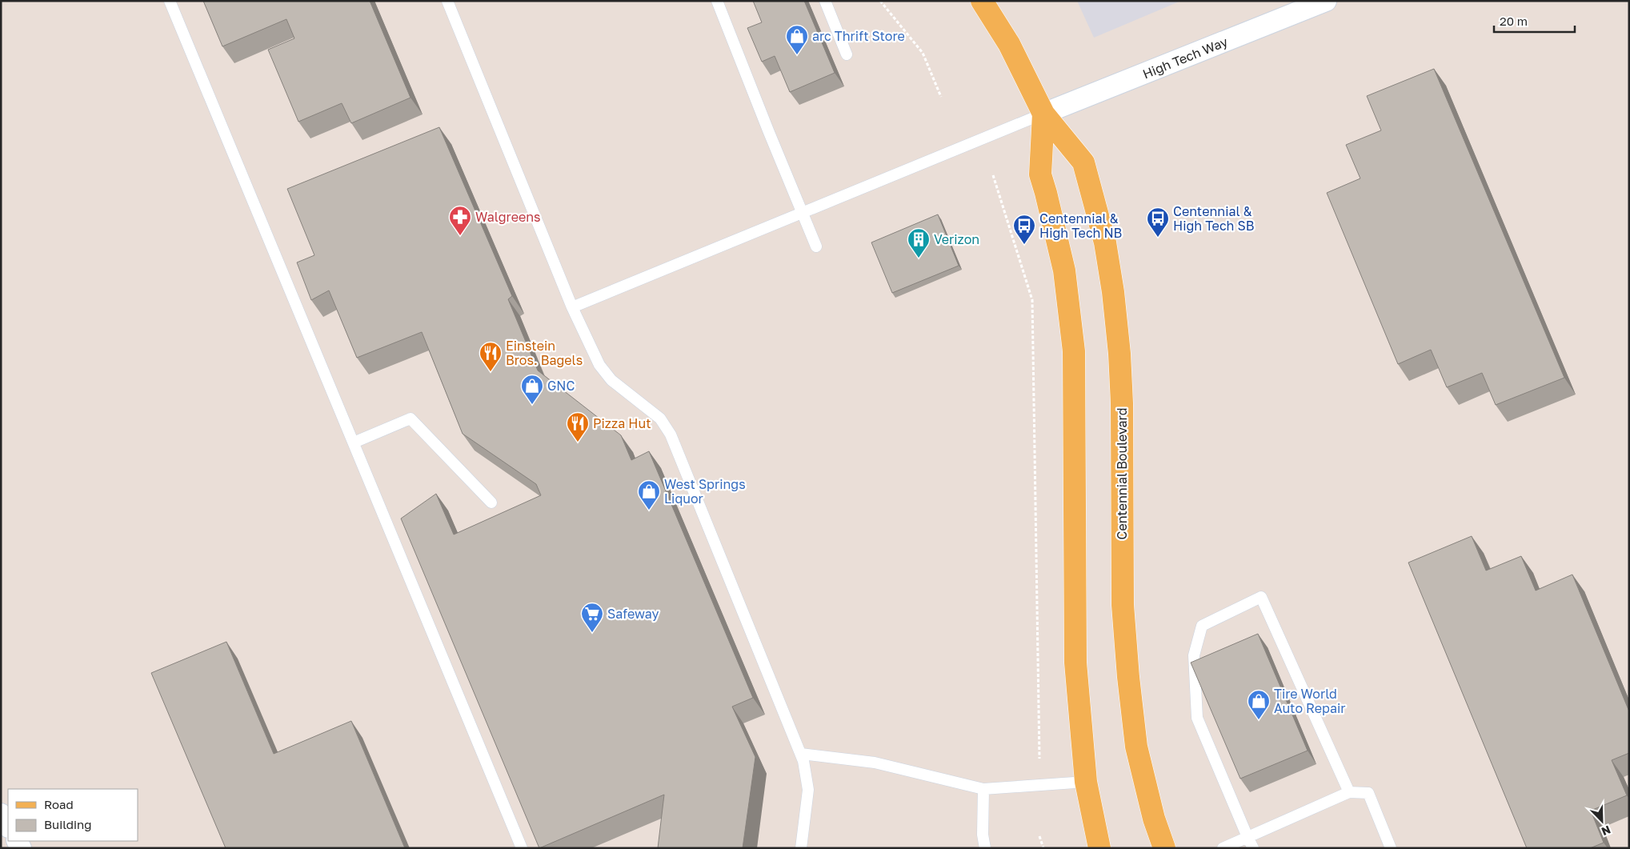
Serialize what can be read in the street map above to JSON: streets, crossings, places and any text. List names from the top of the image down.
{
  "streets": {
    "main road": ["Centennial Boulevard"],
    "street": ["High Tech Way"]
  },
  "crossings": [
    ["High Tech Way", "Centennial Boulevard"]
  ],
  "places": {
    "shop": [
      "arc Thrift Store",
      "GNC",
      "West Springs Liquor",
      "Tire World Auto Repair"
    ],
    "pharmacy": ["Walgreens"],
    "bus stop": ["Centennial & High Tech SB", "Centennial & High Tech NB"],
    "building": ["Verizon"],
    "restaurant": ["Einstein Bros. Bagels", "Pizza Hut"],
    "supermarket": ["Safeway"]
  },
  "legend": ["Road", "Building"],
  "scale_bar": "20 m",
  "north": "bottom right"
}
